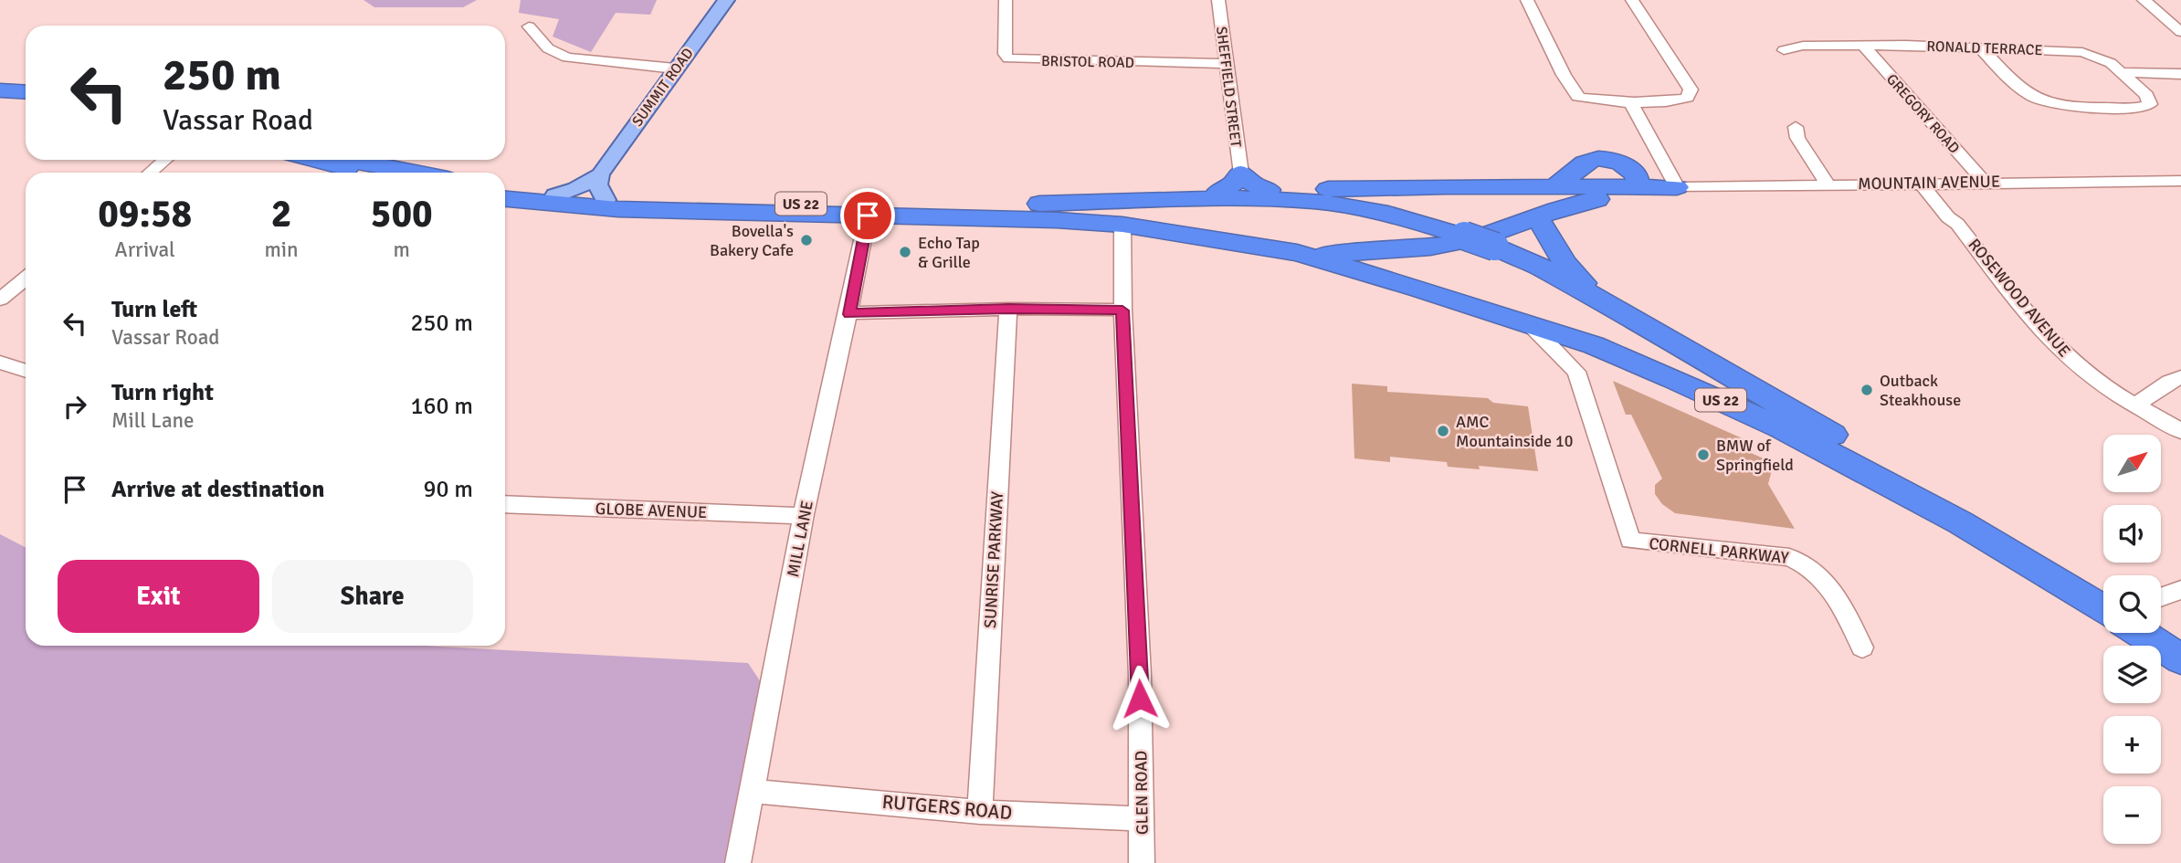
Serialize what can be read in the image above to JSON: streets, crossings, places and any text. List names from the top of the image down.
{
  "streets": {
    "highway": ["US 22"],
    "main road": ["SUMMIT ROAD"],
    "street": [
      "RONALD TERRACE",
      "BRISTOL ROAD",
      "SHEFFIELD STREET",
      "GREGORY ROAD",
      "MOUNTAIN AVENUE",
      "ROSEWOOD AVENUE",
      "GLOBE AVENUE",
      "MILL LANE",
      "CORNELL PARKWAY",
      "SUNRISE PARKWAY",
      "GLEN ROAD",
      "RUTGERS ROAD"
    ]
  },
  "crossings": [
    ["RONALD TERRACE", "GREGORY ROAD"],
    ["BRISTOL ROAD", "SHEFFIELD STREET"],
    ["SUMMIT ROAD", "US 22"],
    ["GREGORY ROAD", "MOUNTAIN AVENUE"],
    ["MOUNTAIN AVENUE", "ROSEWOOD AVENUE"],
    ["US 22", "MILL LANE"],
    ["US 22", "CORNELL PARKWAY"],
    ["US 22", "GLEN ROAD"],
    ["GLOBE AVENUE", "MILL LANE"],
    ["MILL LANE", "RUTGERS ROAD"],
    ["SUNRISE PARKWAY", "RUTGERS ROAD"],
    ["GLEN ROAD", "RUTGERS ROAD"]
  ],
  "places": [
    "Bovella's Bakery Cafe",
    "Echo Tap & Grille",
    "Outback Steakhouse",
    "AMC Mountainside 10",
    "BMW of Springfield"
  ],
  "north": "top right",
  "page": {
    "turn": ["250 m", "Vassar Road"],
    "eta": [
      "09:58",
      "Arrival",
      "2",
      "min",
      "500",
      "m"
    ],
    "list": [
      {
        "name": "Turn left",
        "note": "Vassar Road",
        "value": "250 m"
      },
      {
        "name": "Turn right",
        "note": "Mill Lane",
        "value": "160 m"
      },
      {
        "name": "Arrive at destination",
        "value": "90 m"
      }
    ],
    "map_buttons": ["+", "−"],
    "buttons": ["Exit", "Share"]
  }
}
